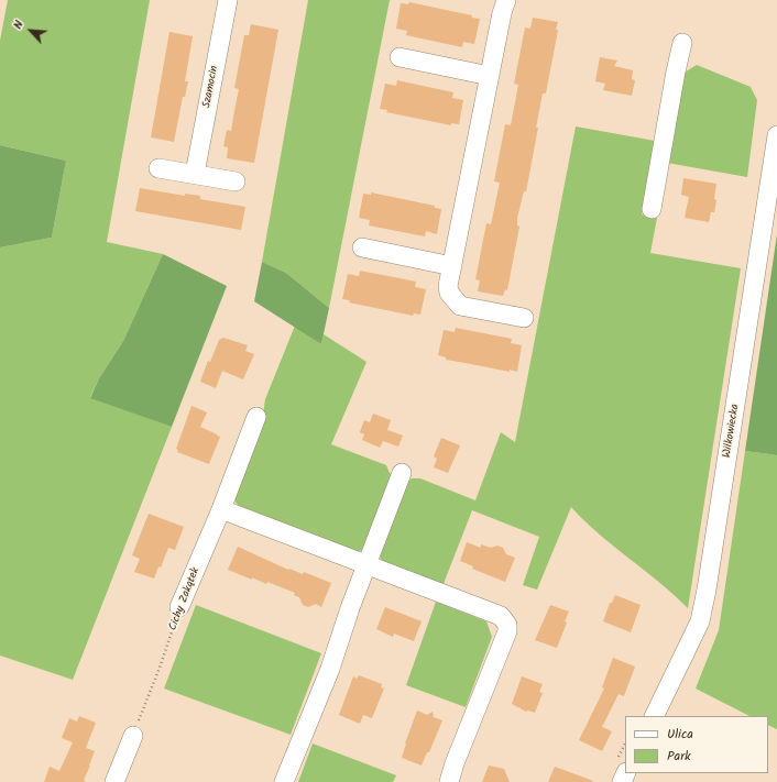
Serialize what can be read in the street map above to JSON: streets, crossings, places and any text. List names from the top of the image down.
{
  "streets": {
    "street": ["Szamocin", "Wilkowiecka", "Cichy Zakątek"]
  },
  "legend": ["Ulica", "Park"],
  "north": "top left"
}
